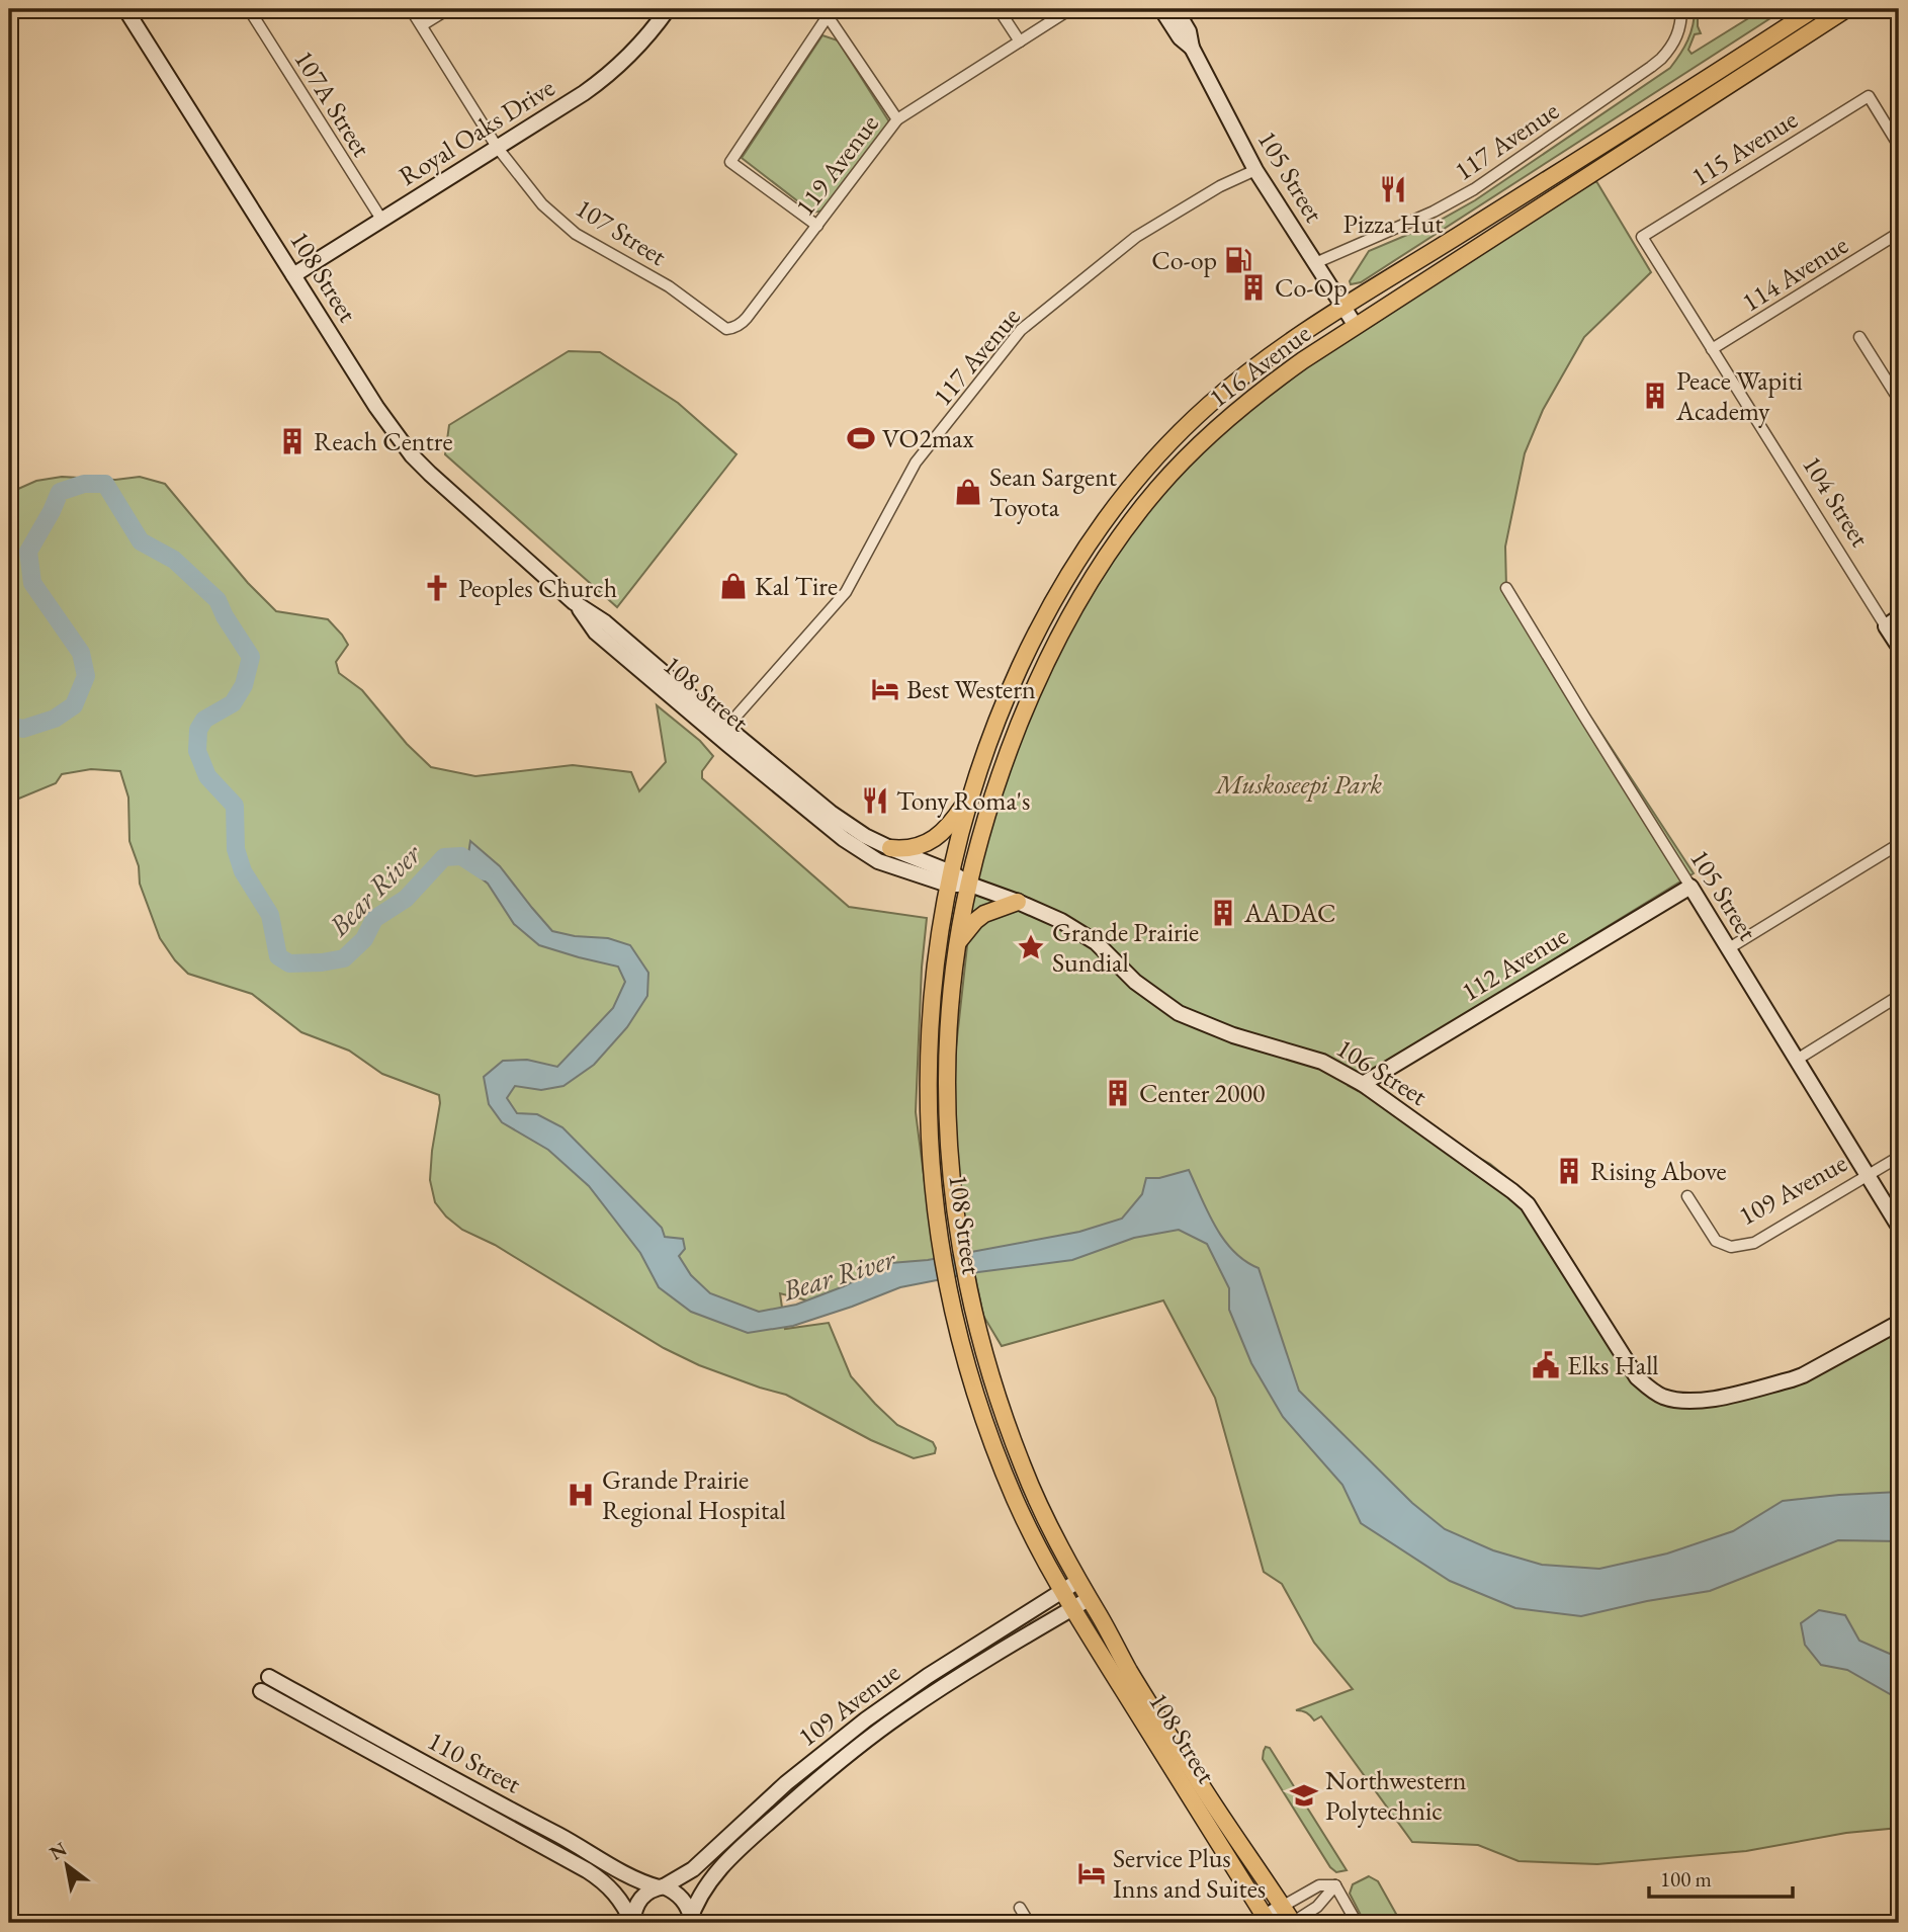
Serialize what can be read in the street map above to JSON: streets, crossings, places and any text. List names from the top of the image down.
{
  "streets": {
    "main road": ["108 Street", "116 Avenue"],
    "street": [
      "107A Street",
      "Royal Oaks Drive",
      "117 Avenue",
      "115 Avenue",
      "119 Avenue",
      "105 Street",
      "107 Street",
      "114 Avenue",
      "104 Street",
      "112 Avenue",
      "106 Street",
      "109 Avenue",
      "110 Street"
    ]
  },
  "crossings": [
    ["107A Street", "Royal Oaks Drive"],
    ["Royal Oaks Drive", "107 Street"],
    ["Royal Oaks Drive", "108 Street"],
    ["117 Avenue", "105 Street"],
    ["117 Avenue", "108 Street"],
    ["115 Avenue", "104 Street"],
    ["119 Avenue", "107 Street"],
    ["105 Street", "116 Avenue"],
    ["105 Street", "112 Avenue"],
    ["105 Street", "109 Avenue"],
    ["114 Avenue", "104 Street"],
    ["108 Street", "116 Avenue"],
    ["108 Street", "106 Street"],
    ["108 Street", "109 Avenue"],
    ["116 Avenue", "106 Street"],
    ["112 Avenue", "106 Street"],
    ["109 Avenue", "110 Street"]
  ],
  "water": ["Bear River"],
  "parks": ["Muskoseepi Park"],
  "places": {
    "restaurant": ["Pizza Hut", "Tony Roma's"],
    "fuel station": ["Co-op"],
    "building": [
      "Co-Op",
      "Peace Wapiti Academy",
      "Reach Centre",
      "AADAC",
      "Center 2000",
      "Rising Above"
    ],
    "sports": ["VO2max"],
    "shop": ["Sean Sargent Toyota", "Kal Tire"],
    "church": ["Peoples Church"],
    "hotel": ["Best Western", "Service Plus Inns and Suites"],
    "place": ["Grande Prairie Sundial"],
    "public building": ["Elks Hall"],
    "hospital": ["Grande Prairie Regional Hospital"],
    "school or university": ["Northwestern Polytechnic"]
  },
  "scale_bar": "100 m",
  "north": "top left"
}
